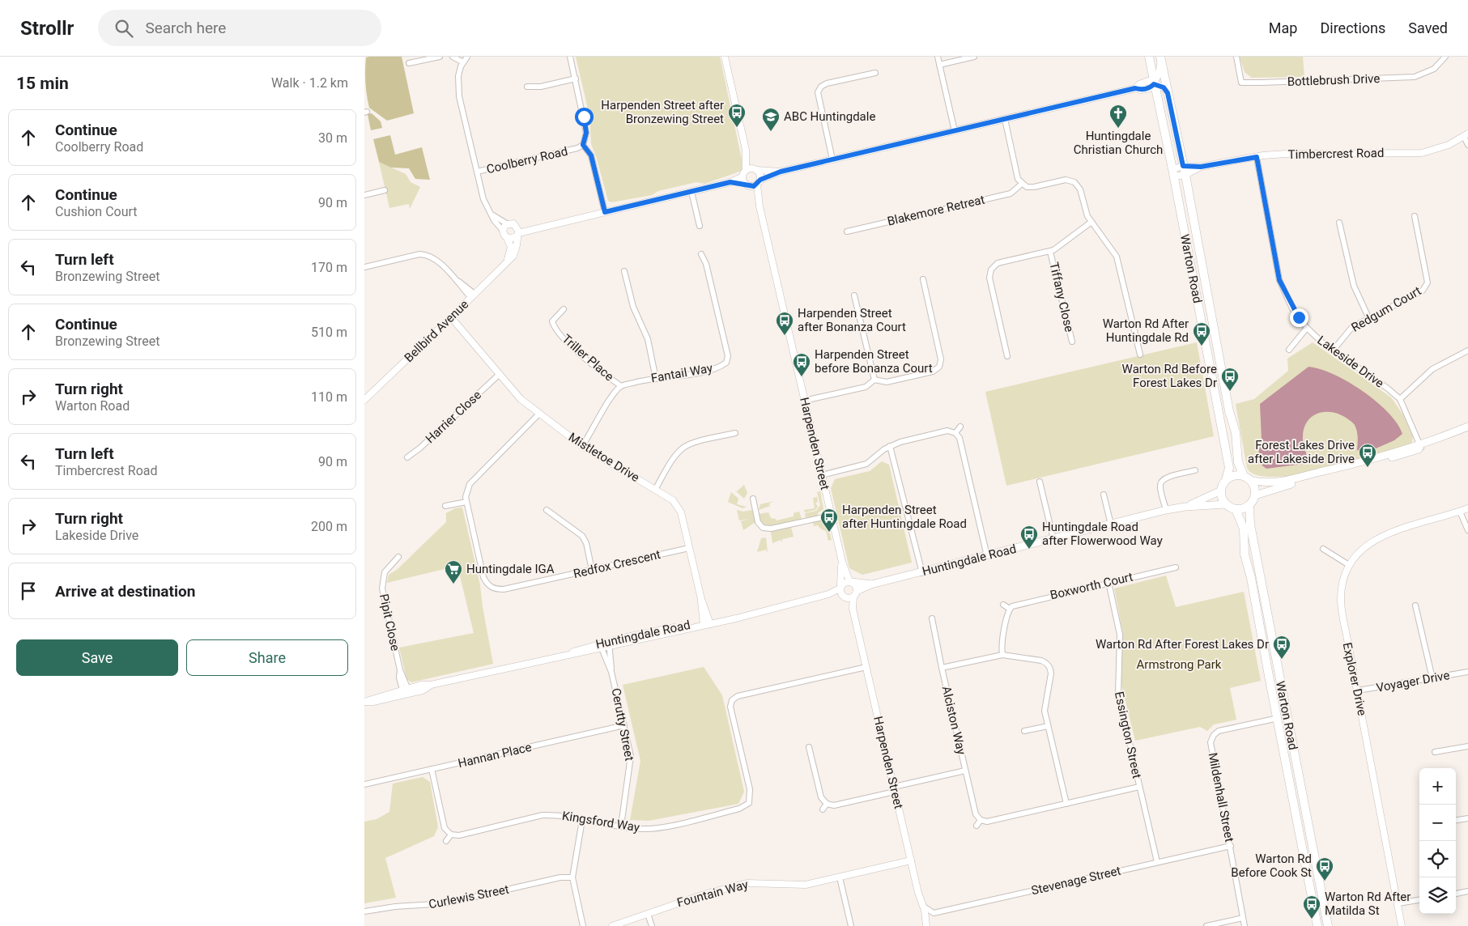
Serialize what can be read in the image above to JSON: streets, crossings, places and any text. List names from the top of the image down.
{
  "streets": {
    "main road": ["Warton Road", "Huntingdale Road"],
    "street": [
      "Bottlebrush Drive",
      "Timbercrest Road",
      "Coolberry Road",
      "Blakemore Retreat",
      "Tiffany Close",
      "Redgum Court",
      "Bellbird Avenue",
      "Triller Place",
      "Lakeside Drive",
      "Fantail Way",
      "Harrier Close",
      "Harpenden Street",
      "Mistletoe Drive",
      "Redfox Crescent",
      "Boxworth Court",
      "Pipit Close",
      "Explorer Drive",
      "Voyager Drive",
      "Alciston Way",
      "Cerutty Street",
      "Essington Street",
      "Hannan Place",
      "Mildenhall Street",
      "Kingsford Way",
      "Stevenage Street",
      "Fountain Way",
      "Curlewis Street"
    ]
  },
  "crossings": [
    ["Timbercrest Road", "Warton Road"],
    ["Timbercrest Road", "Lakeside Drive"],
    ["Warton Road", "Huntingdale Road"],
    ["Warton Road", "Mildenhall Street"],
    ["Redgum Court", "Lakeside Drive"],
    ["Bellbird Avenue", "Mistletoe Drive"],
    ["Triller Place", "Fantail Way"],
    ["Harrier Close", "Mistletoe Drive"],
    ["Harpenden Street", "Huntingdale Road"],
    ["Harpenden Street", "Kingsford Way"],
    ["Harpenden Street", "Stevenage Street"],
    ["Harpenden Street", "Fountain Way"],
    ["Mistletoe Drive", "Huntingdale Road"],
    ["Mistletoe Drive", "Redfox Crescent"],
    ["Huntingdale Road", "Pipit Close"],
    ["Huntingdale Road", "Cerutty Street"],
    ["Boxworth Court", "Essington Street"],
    ["Explorer Drive", "Voyager Drive"],
    ["Cerutty Street", "Hannan Place"],
    ["Cerutty Street", "Kingsford Way"],
    ["Essington Street", "Stevenage Street"],
    ["Mildenhall Street", "Stevenage Street"]
  ],
  "parks": ["Armstrong Park"],
  "places": {
    "bus stop": [
      "Harpenden Street after Bronzewing Street",
      "Harpenden Street after Bonanza Court",
      "Warton Rd After Huntingdale Rd",
      "Harpenden Street before Bonanza Court",
      "Warton Rd Before Forest Lakes Dr",
      "Forest Lakes Drive after Lakeside Drive",
      "Harpenden Street after Huntingdale Road",
      "Huntingdale Road after Flowerwood Way",
      "Warton Rd After Forest Lakes Dr",
      "Warton Rd Before Cook St",
      "Warton Rd After Matilda St"
    ],
    "church": ["Huntingdale Christian Church"],
    "school or university": ["ABC Huntingdale"],
    "supermarket": ["Huntingdale IGA"]
  },
  "page": {
    "header": "Strollr",
    "search": "Search here",
    "nav": ["Map", "Directions", "Saved"],
    "heading": ["15 min", "Walk · 1.2 km"],
    "list": [
      ["Continue", "Coolberry Road", "30 m"],
      ["Continue", "Cushion Court", "90 m"],
      ["Turn left", "Bronzewing Street", "170 m"],
      ["Continue", "Bronzewing Street", "510 m"],
      ["Turn right", "Warton Road", "110 m"],
      ["Turn left", "Timbercrest Road", "90 m"],
      ["Turn right", "Lakeside Drive", "200 m"],
      "Arrive at destination"
    ],
    "buttons": ["Save", "Share"],
    "map_buttons": ["+", "−"]
  }
}
